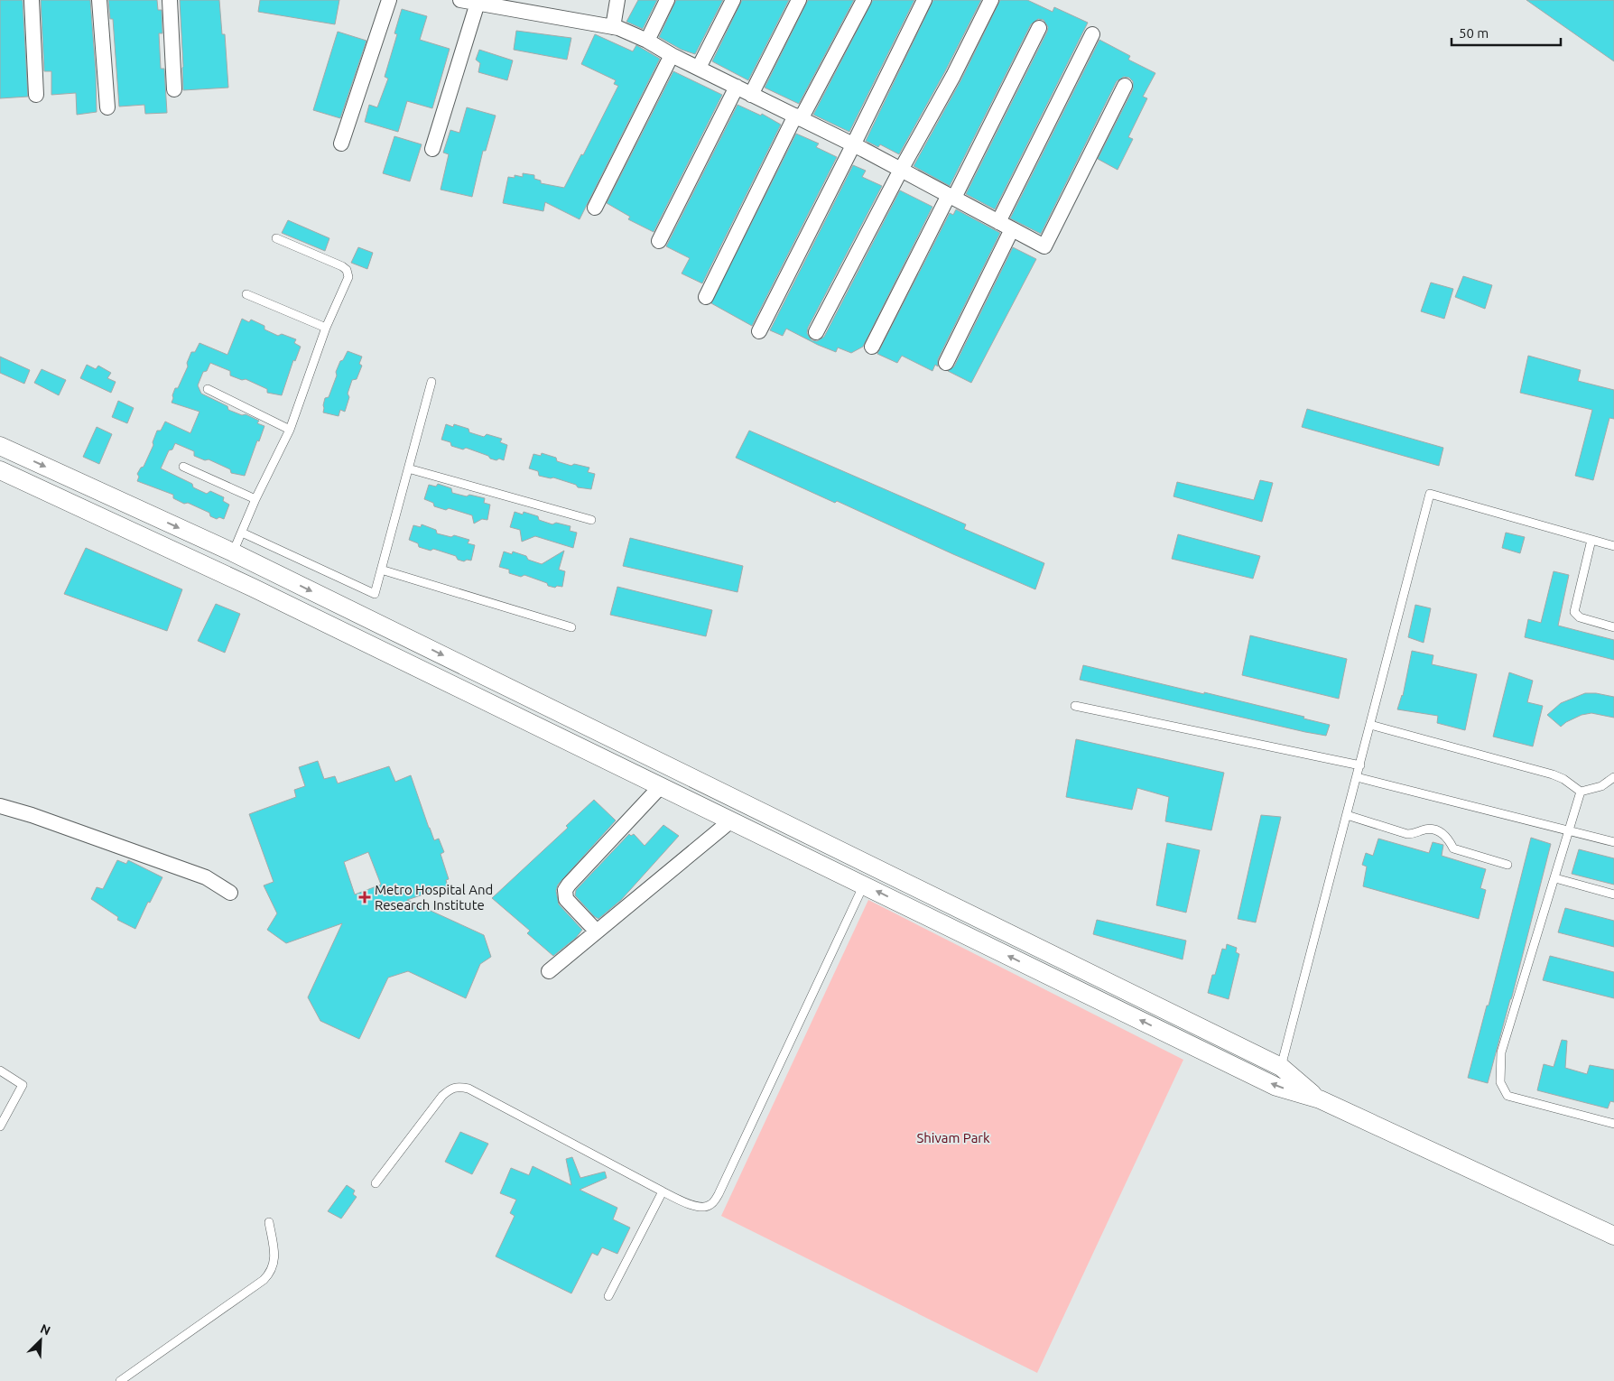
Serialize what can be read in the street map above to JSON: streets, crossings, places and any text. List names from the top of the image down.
{
  "parks": ["Shivam Park"],
  "places": {
    "health": ["Metro Hospital And Research Institute"]
  },
  "scale_bar": "50 m",
  "north": "top right"
}
